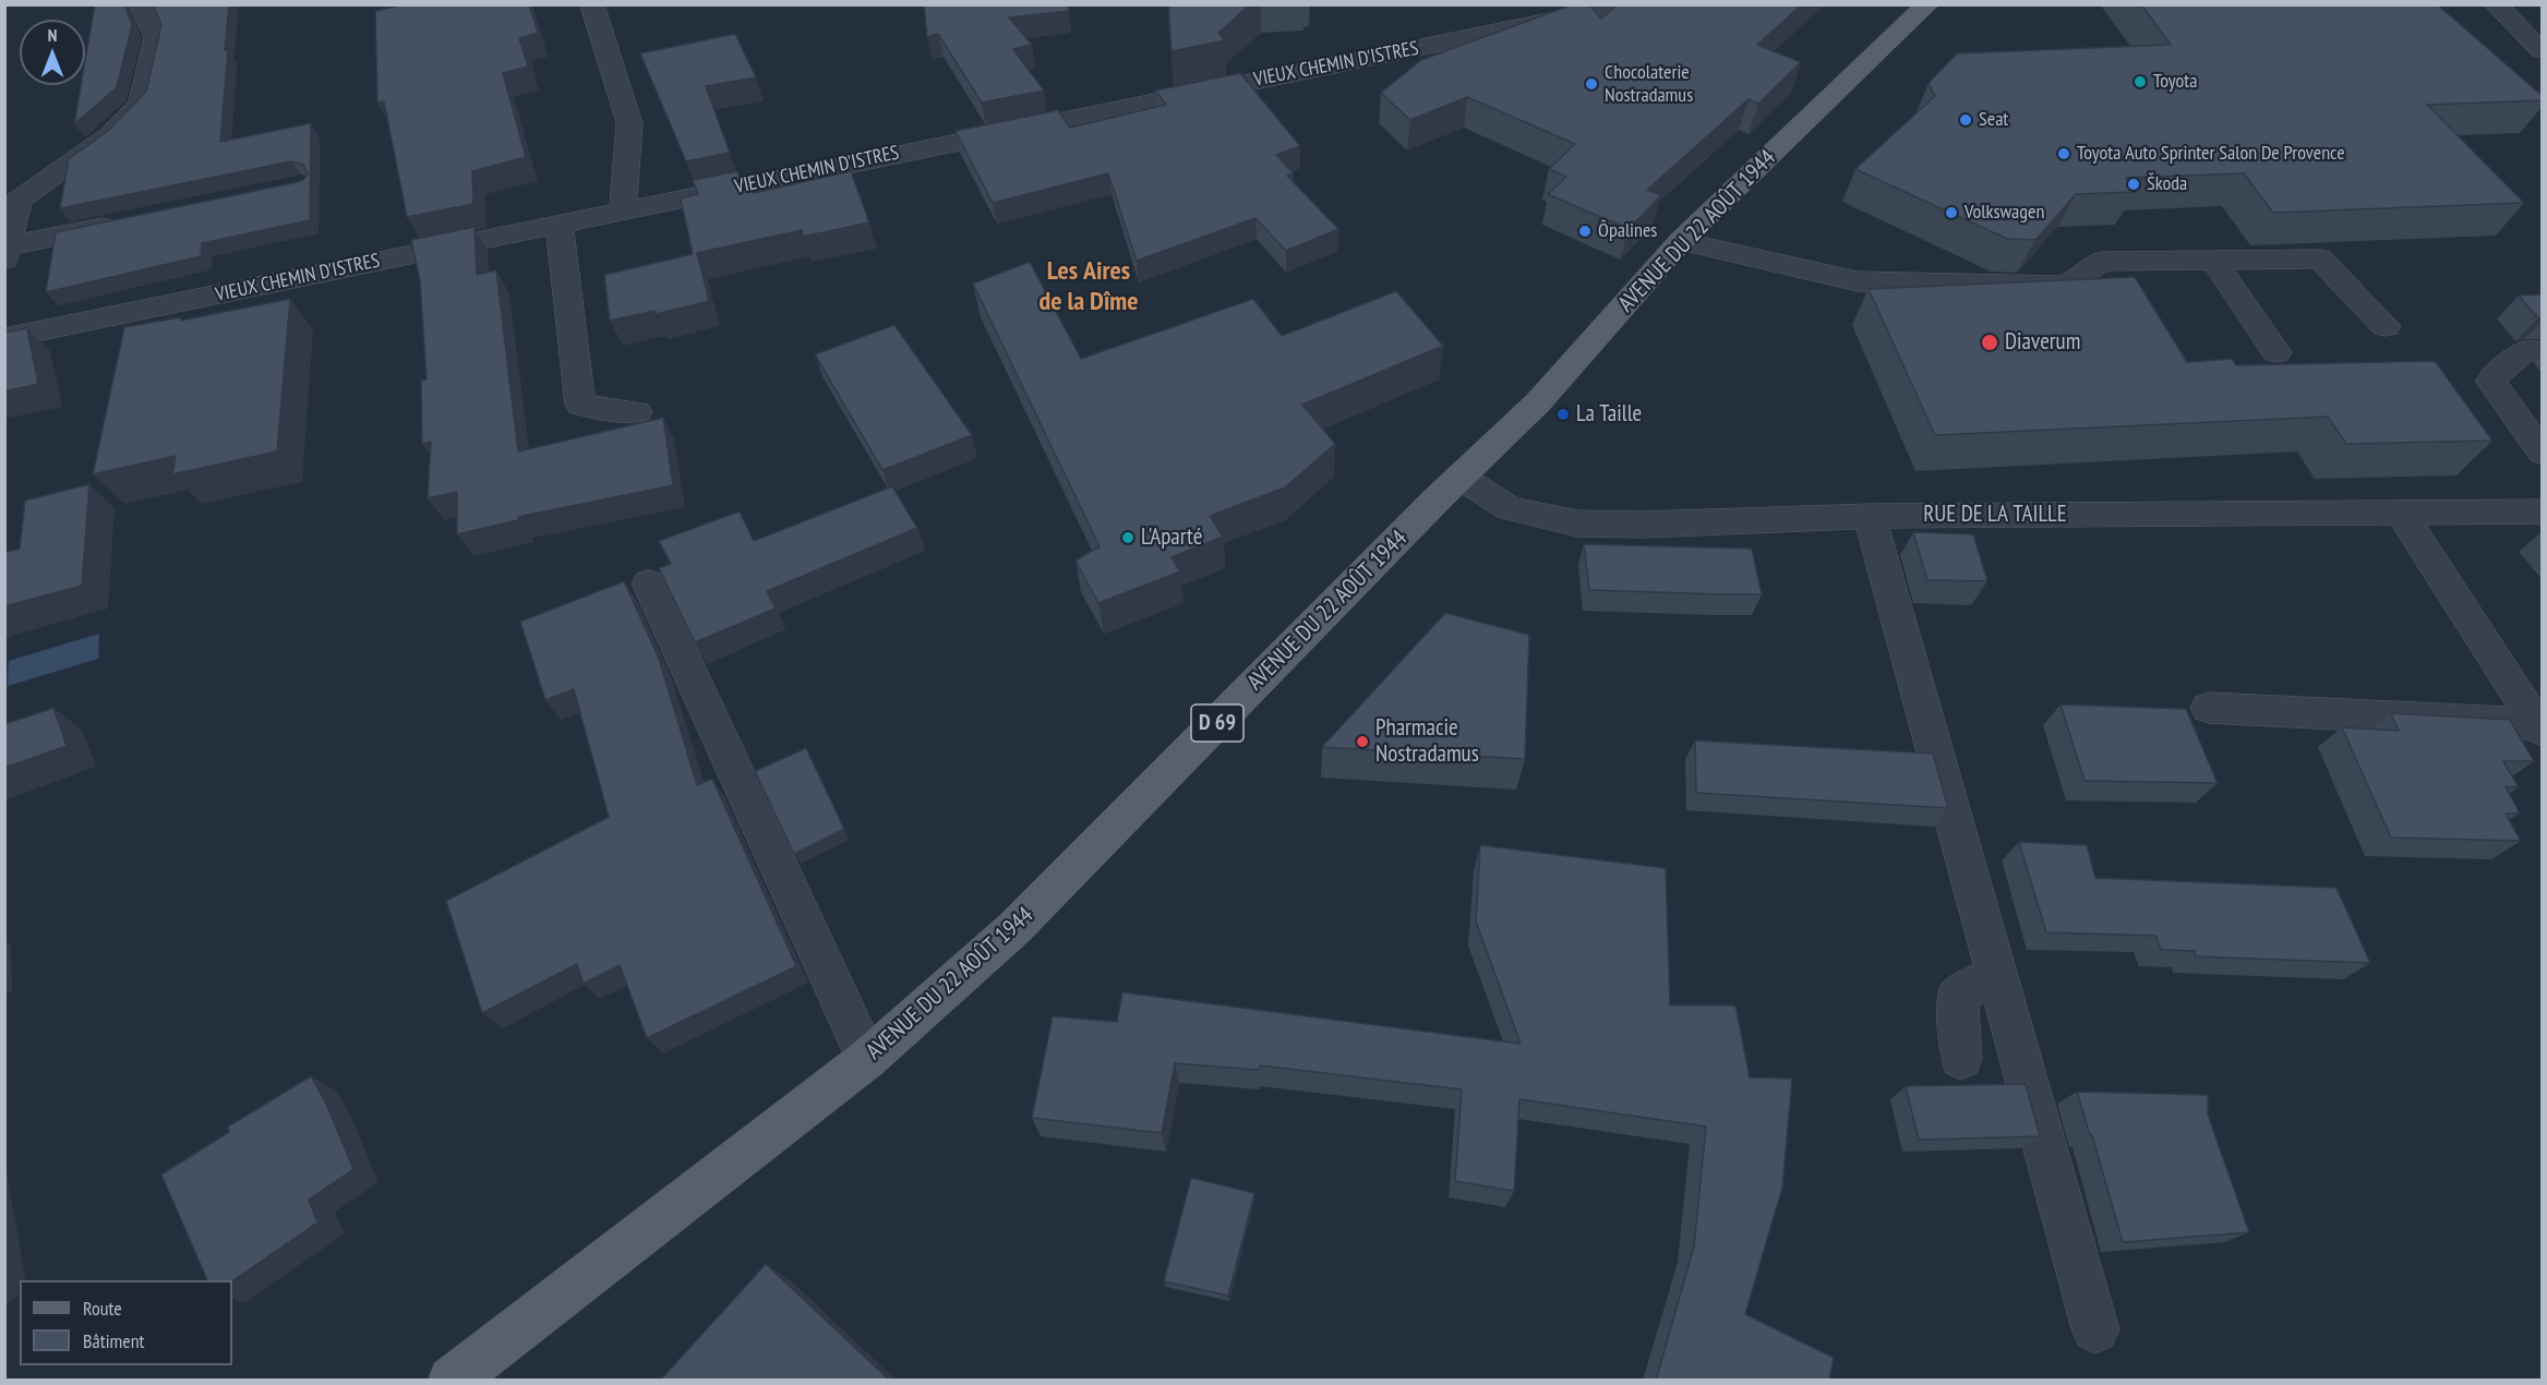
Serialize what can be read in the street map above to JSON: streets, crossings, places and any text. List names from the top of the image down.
{
  "streets": {
    "main road": ["AVENUE DU 22 AOÛT 1944", "D 69"],
    "street": ["VIEUX CHEMIN D'ISTRES", "RUE DE LA TAILLE"]
  },
  "crossings": [
    ["AVENUE DU 22 AOÛT 1944", "RUE DE LA TAILLE"]
  ],
  "districts": ["Les Aires de la Dîme"],
  "places": [
    "Toyota",
    "Chocolaterie Nostradamus",
    "Seat",
    "Toyota Auto Sprinter Salon De Provence",
    "Škoda",
    "Volkswagen",
    "Ôpalines",
    "Diaverum",
    "La Taille",
    "L'Aparté",
    "Pharmacie Nostradamus"
  ],
  "legend": ["Route", "Bâtiment"],
  "north": "top"
}
